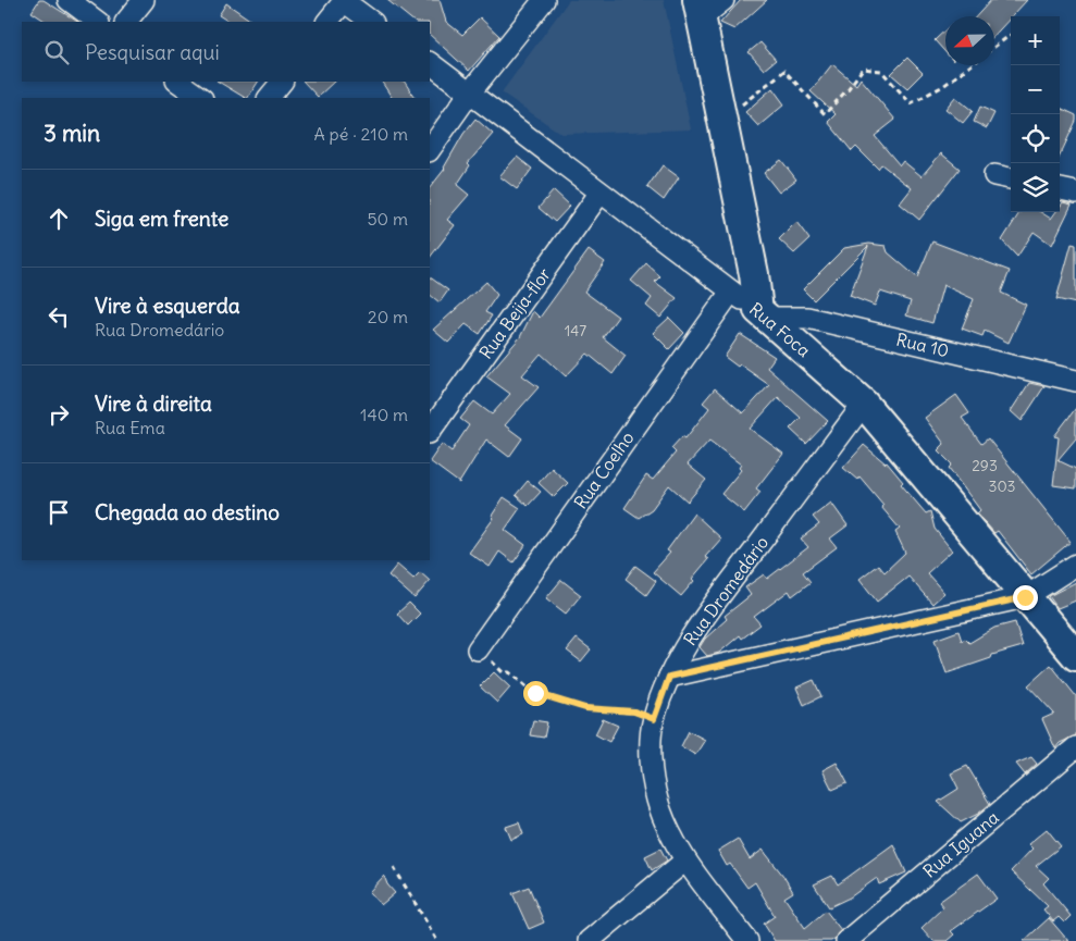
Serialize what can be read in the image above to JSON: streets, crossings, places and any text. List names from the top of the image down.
{
  "streets": {
    "street": [
      "Rua Beija-flor",
      "Rua Foca",
      "Rua 10",
      "Rua Coelho",
      "Rua Dromedário",
      "Rua Iguana"
    ]
  },
  "crossings": [
    ["Rua Beija-flor", "Rua Foca"],
    ["Rua Foca", "Rua 10"],
    ["Rua Foca", "Rua Coelho"],
    ["Rua Foca", "Rua Dromedário"]
  ],
  "house_numbers": ["147", "293", "303"],
  "north": "left",
  "page": {
    "map_buttons": ["+", "−"],
    "search": "Pesquisar aqui",
    "heading": ["3 min", "A pé · 210 m"],
    "list": [
      ["Siga em frente", "50 m"],
      ["Vire à esquerda", "Rua Dromedário", "20 m"],
      ["Vire à direita", "Rua Ema", "140 m"],
      "Chegada ao destino"
    ]
  }
}
